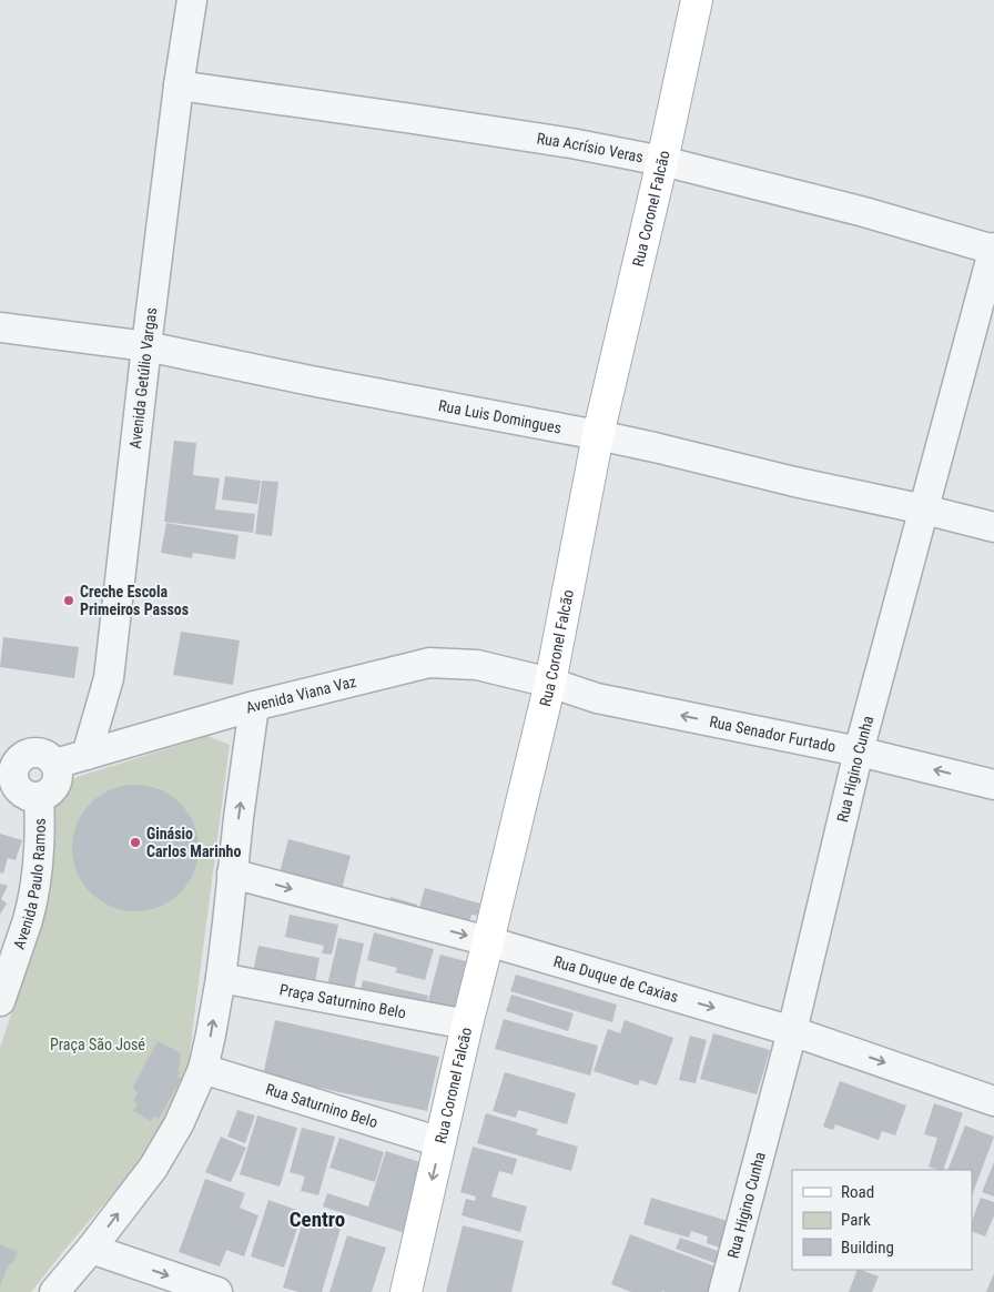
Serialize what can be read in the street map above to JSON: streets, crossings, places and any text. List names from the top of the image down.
{
  "streets": {
    "main road": ["Rua Coronel Falcão"],
    "street": [
      "Rua Acrísio Veras",
      "Avenida Getúlio Vargas",
      "Rua Luis Domingues",
      "Avenida Viana Vaz",
      "Rua Senador Furtado",
      "Rua Higino Cunha",
      "Avenida Paulo Ramos",
      "Rua Duque de Caxias",
      "Praça Saturnino Belo",
      "Rua Saturnino Belo"
    ]
  },
  "crossings": [
    ["Rua Acrísio Veras", "Rua Coronel Falcão"],
    ["Rua Acrísio Veras", "Avenida Getúlio Vargas"],
    ["Rua Acrísio Veras", "Rua Higino Cunha"],
    ["Rua Coronel Falcão", "Rua Luis Domingues"],
    ["Rua Coronel Falcão", "Avenida Viana Vaz"],
    ["Rua Coronel Falcão", "Rua Senador Furtado"],
    ["Rua Coronel Falcão", "Rua Duque de Caxias"],
    ["Rua Coronel Falcão", "Praça Saturnino Belo"],
    ["Rua Coronel Falcão", "Rua Saturnino Belo"],
    ["Avenida Getúlio Vargas", "Rua Luis Domingues"],
    ["Avenida Getúlio Vargas", "Avenida Viana Vaz"],
    ["Rua Luis Domingues", "Rua Higino Cunha"],
    ["Avenida Viana Vaz", "Rua Senador Furtado"],
    ["Avenida Viana Vaz", "Avenida Paulo Ramos"],
    ["Rua Senador Furtado", "Rua Higino Cunha"],
    ["Rua Higino Cunha", "Rua Duque de Caxias"]
  ],
  "one_way": ["Rua Senador Furtado", "Rua Duque de Caxias"],
  "districts": ["Centro"],
  "parks": ["Praça São José"],
  "places": ["Creche Escola Primeiros Passos", "Ginásio Carlos Marinho"],
  "legend": ["Road", "Park", "Building"]
}
